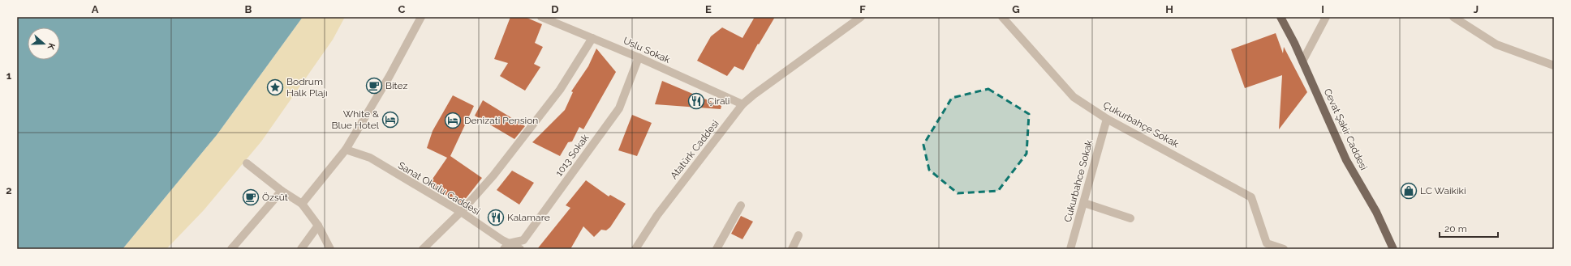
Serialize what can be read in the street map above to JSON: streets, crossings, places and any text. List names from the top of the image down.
{
  "streets": {
    "main road": ["Cevat Şakir Caddesi"],
    "street": [
      "Uslu Sokak",
      "Çukurbahçe Sokak",
      "Atatürk Caddesi",
      "1013 Sokak",
      "Cukurbahce Sokak",
      "Sanat Okulu Caddesi"
    ]
  },
  "crossings": [
    ["Uslu Sokak", "Atatürk Caddesi"],
    ["Uslu Sokak", "1013 Sokak"],
    ["Çukurbahçe Sokak", "Cukurbahce Sokak"],
    ["1013 Sokak", "Sanat Okulu Caddesi"]
  ],
  "places": {
    "cafe": ["Bitez", "Özsüt"],
    "place": ["Bodrum Halk Plajı"],
    "restaurant": ["Çirali", "Kalamare"],
    "hotel": ["White & Blue Hotel", "Denizati Pension"],
    "shop": ["LC Waikiki"]
  },
  "scale_bar": "20 m",
  "north": "right",
  "grid": {
    "columns": [
      "A",
      "B",
      "C",
      "D",
      "E",
      "F",
      "G",
      "H",
      "I",
      "J"
    ],
    "rows": ["1", "2"]
  }
}
